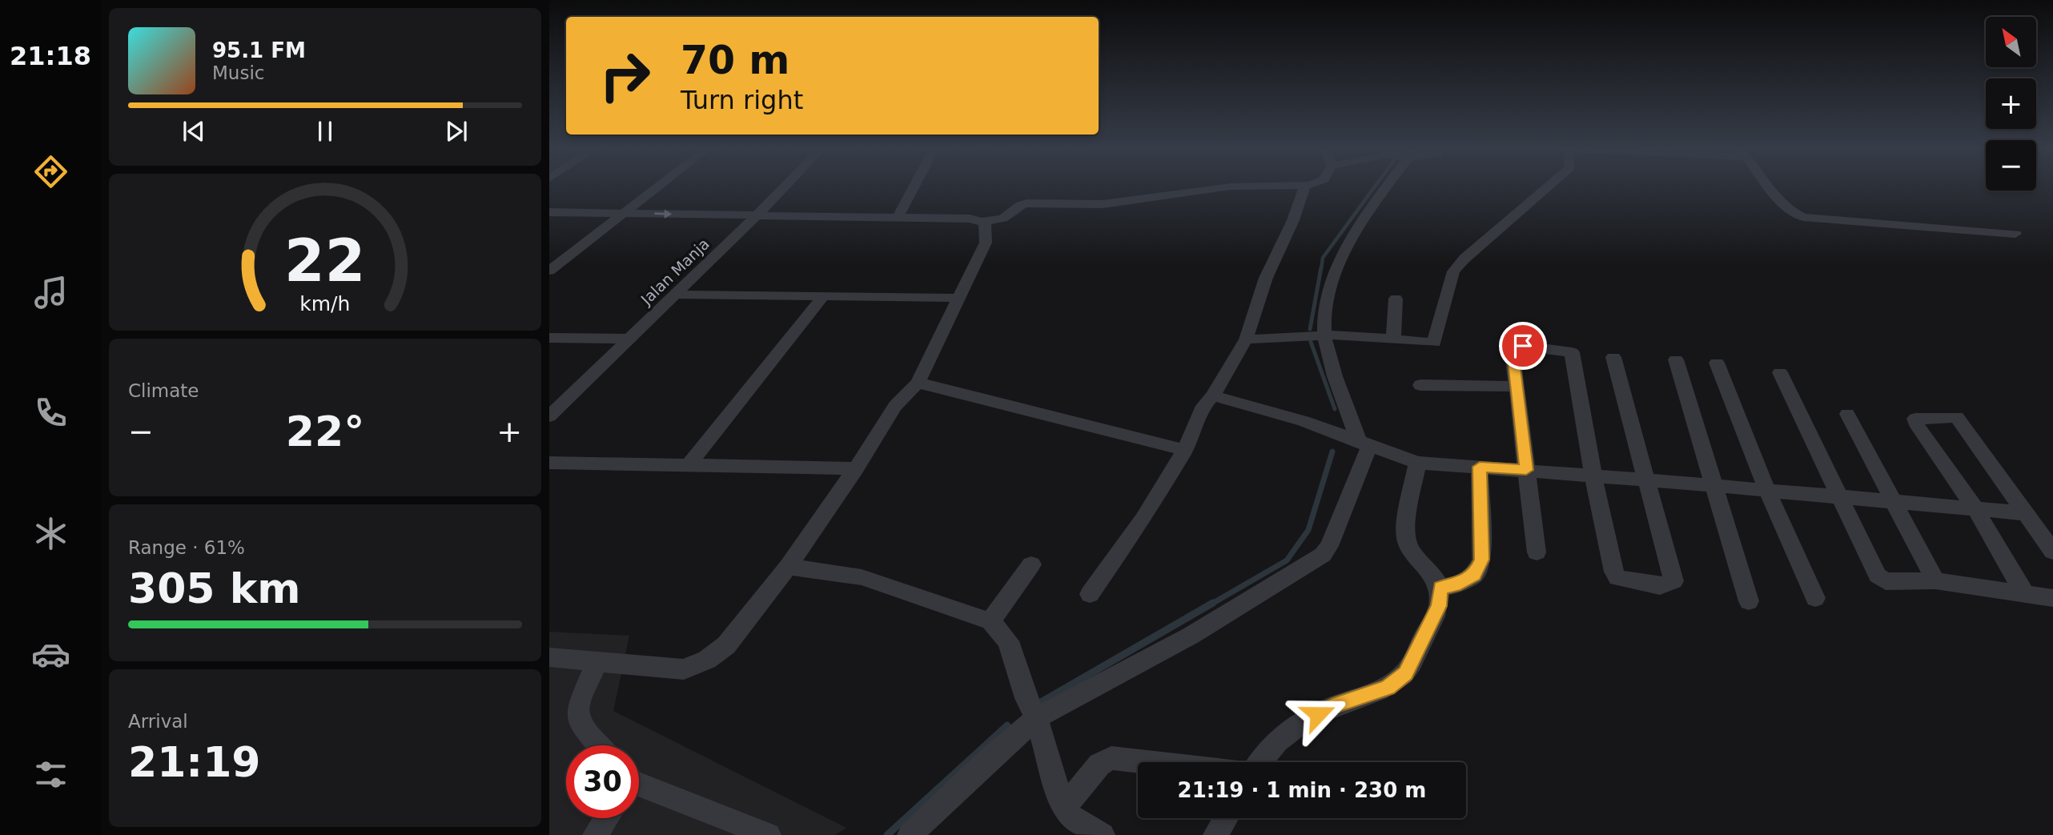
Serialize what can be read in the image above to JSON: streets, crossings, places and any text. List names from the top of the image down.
{
  "streets": {
    "street": ["Jalan Manja"]
  },
  "north": "top left",
  "page": {
    "tabs": "21:18",
    "map_buttons": ["+", "−"],
    "turn": ["70 m", "Turn right"],
    "song": ["95.1 FM", "Music"],
    "tile": [
      "Climate",
      ["Range · 61%", "305 km"],
      ["Arrival", "21:19"]
    ],
    "heat": ["−", "22°", "+"],
    "limit": "30",
    "trip": "21:19 · 1 min · 230 m",
    "gauge": ["22", "km/h"]
  }
}
